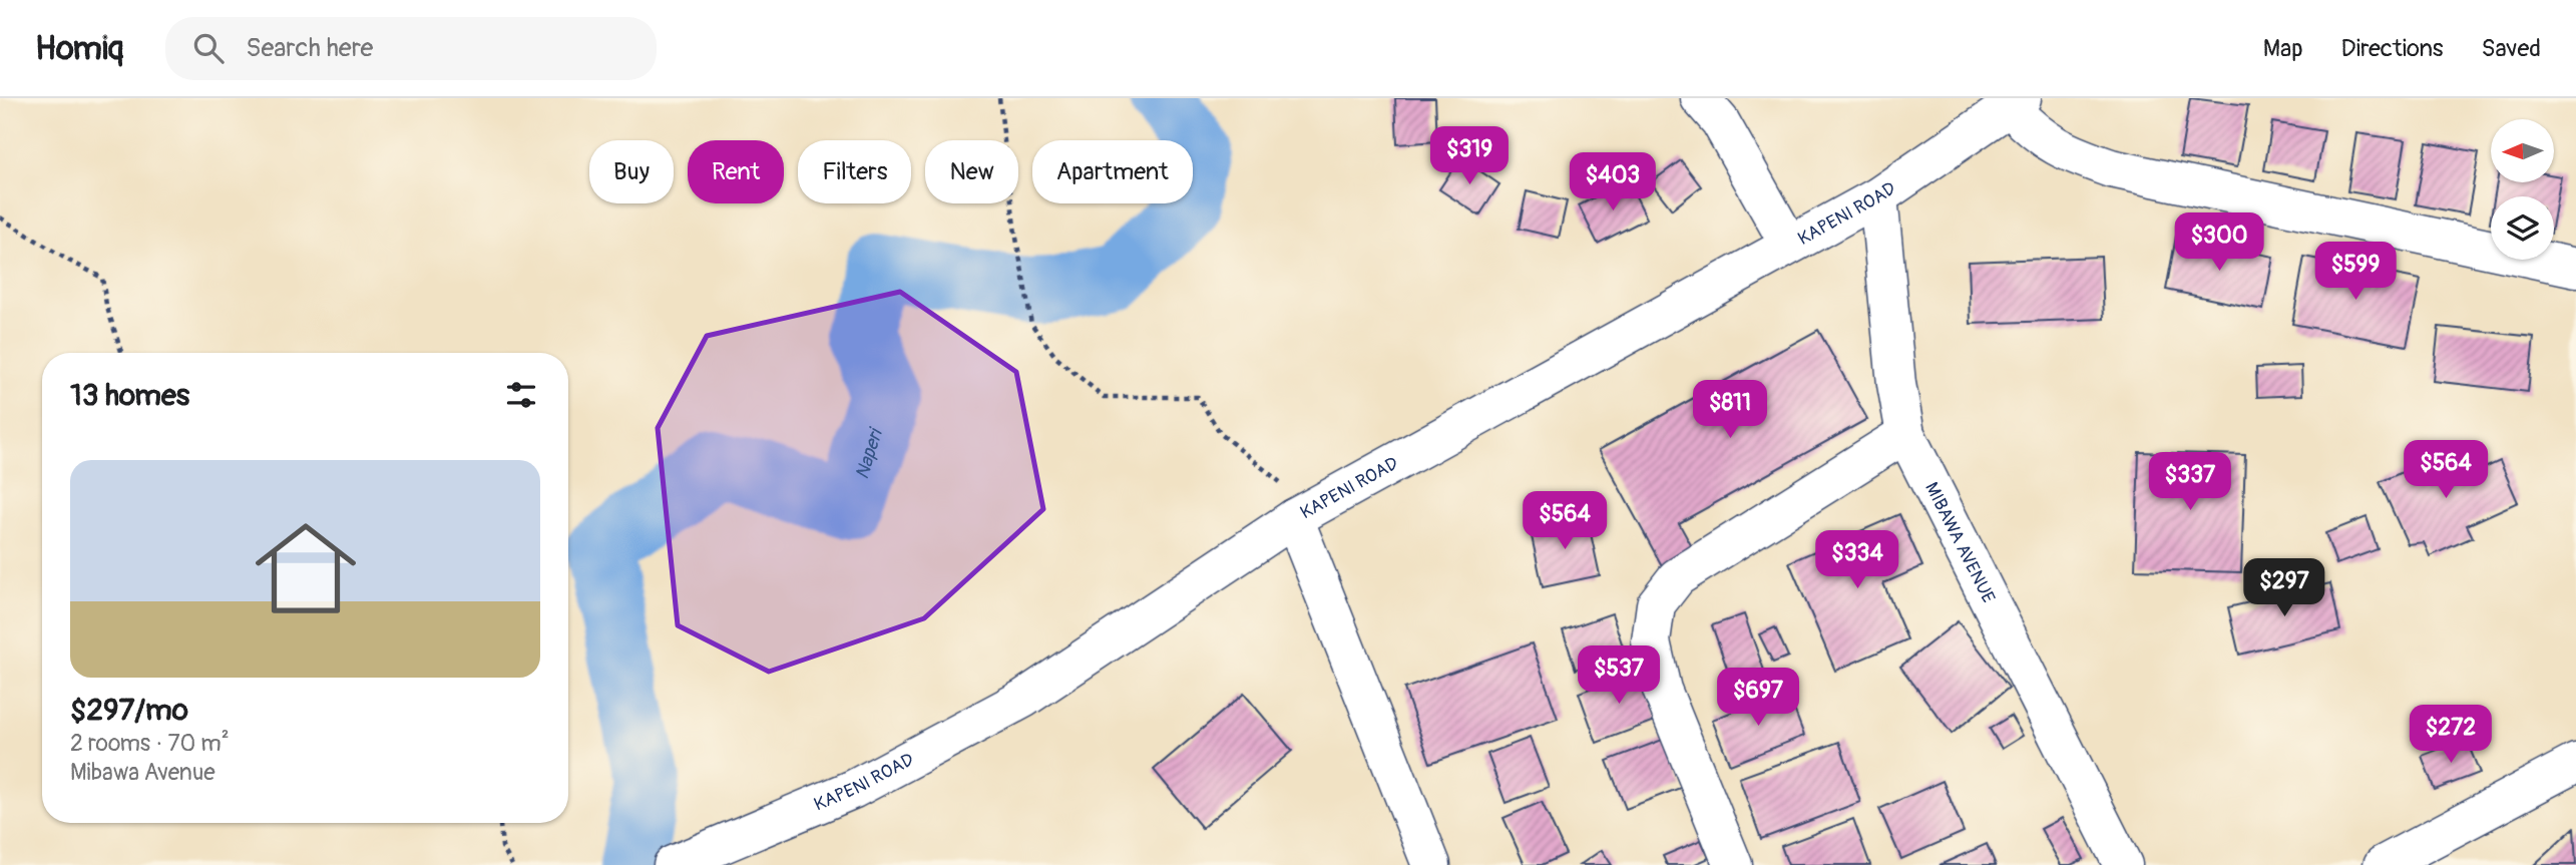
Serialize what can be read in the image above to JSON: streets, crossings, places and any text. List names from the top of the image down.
{
  "streets": {
    "street": ["KAPENI ROAD", "MIBAWA AVENUE"]
  },
  "crossings": [
    ["KAPENI ROAD", "MIBAWA AVENUE"]
  ],
  "water": ["Naperi"],
  "north": "left",
  "page": {
    "header": "Homiq",
    "search": "Search here",
    "nav": ["Map", "Directions", "Saved"],
    "price": [
      "$319",
      "$403",
      "$300",
      "$599",
      "$811",
      "$564",
      "$337",
      "$564",
      "$334",
      "$297",
      "$537",
      "$697",
      "$272"
    ],
    "chip": [
      "Buy",
      "Rent",
      "Filters",
      "New",
      "Apartment"
    ],
    "heading": "13 homes",
    "list": [
      {
        "name": "$297/mo",
        "note": "2 rooms · 70 m² · Mibawa Avenue"
      }
    ]
  }
}
